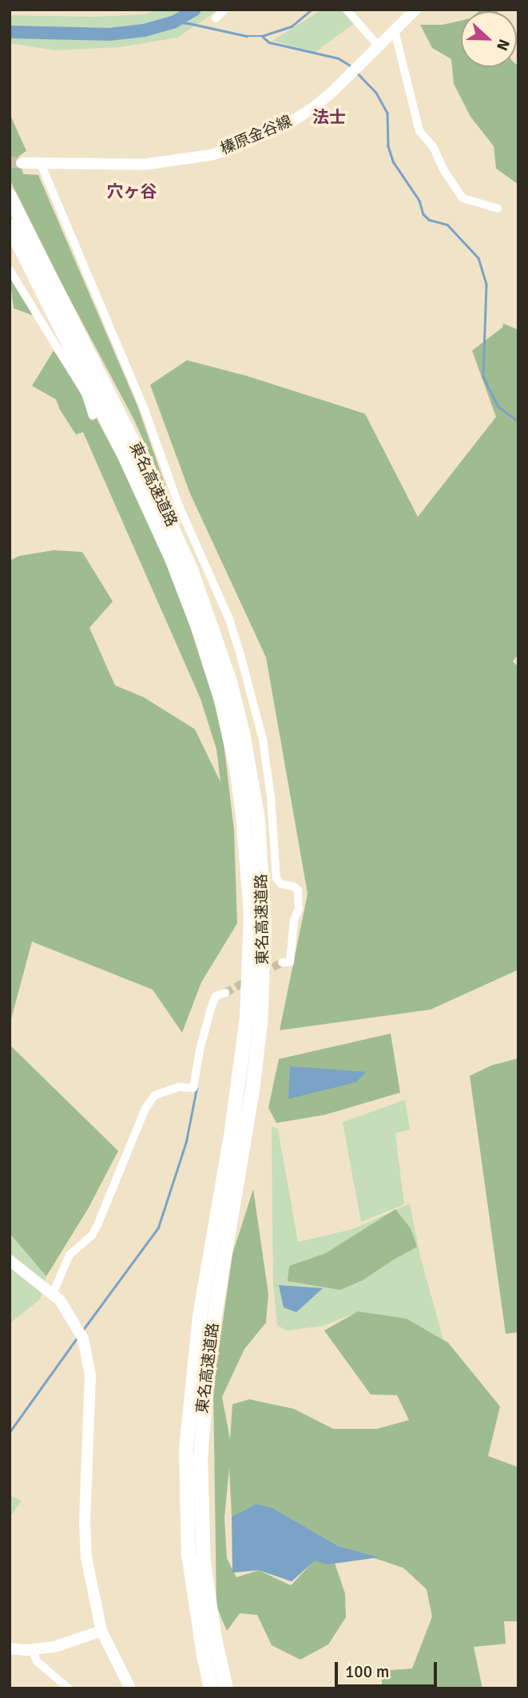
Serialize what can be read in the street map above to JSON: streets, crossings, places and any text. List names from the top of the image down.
{
  "streets": {
    "highway": ["東名高速道路"],
    "street": ["榛原金谷線"]
  },
  "districts": ["法士", "穴ヶ谷"],
  "scale_bar": "100 m",
  "north": "right"
}
